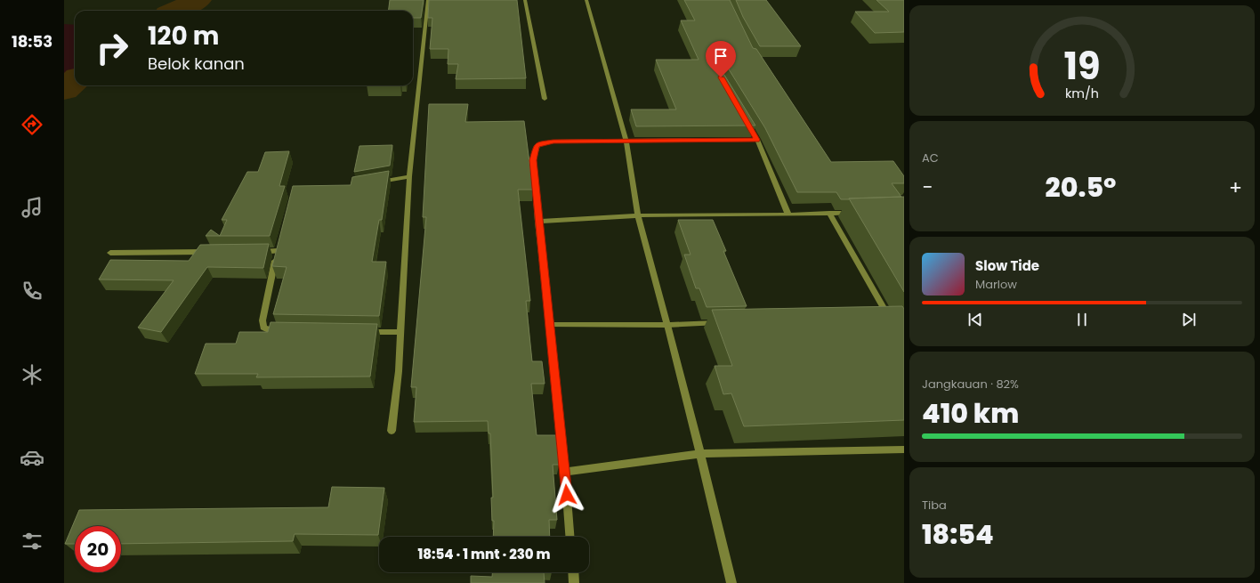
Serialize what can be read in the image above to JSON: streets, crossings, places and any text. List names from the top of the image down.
{
  "page": {
    "tabs": "18:53",
    "turn": ["120 m", "Belok kanan"],
    "tile": [
      "AC",
      ["Jangkauan · 82%", "410 km"],
      ["Tiba", "18:54"]
    ],
    "heat": ["−", "20.5°", "+"],
    "song": ["Slow Tide", "Marlow"],
    "limit": "20",
    "trip": "18:54 · 1 mnt · 230 m",
    "gauge": ["19", "km/h"]
  }
}
